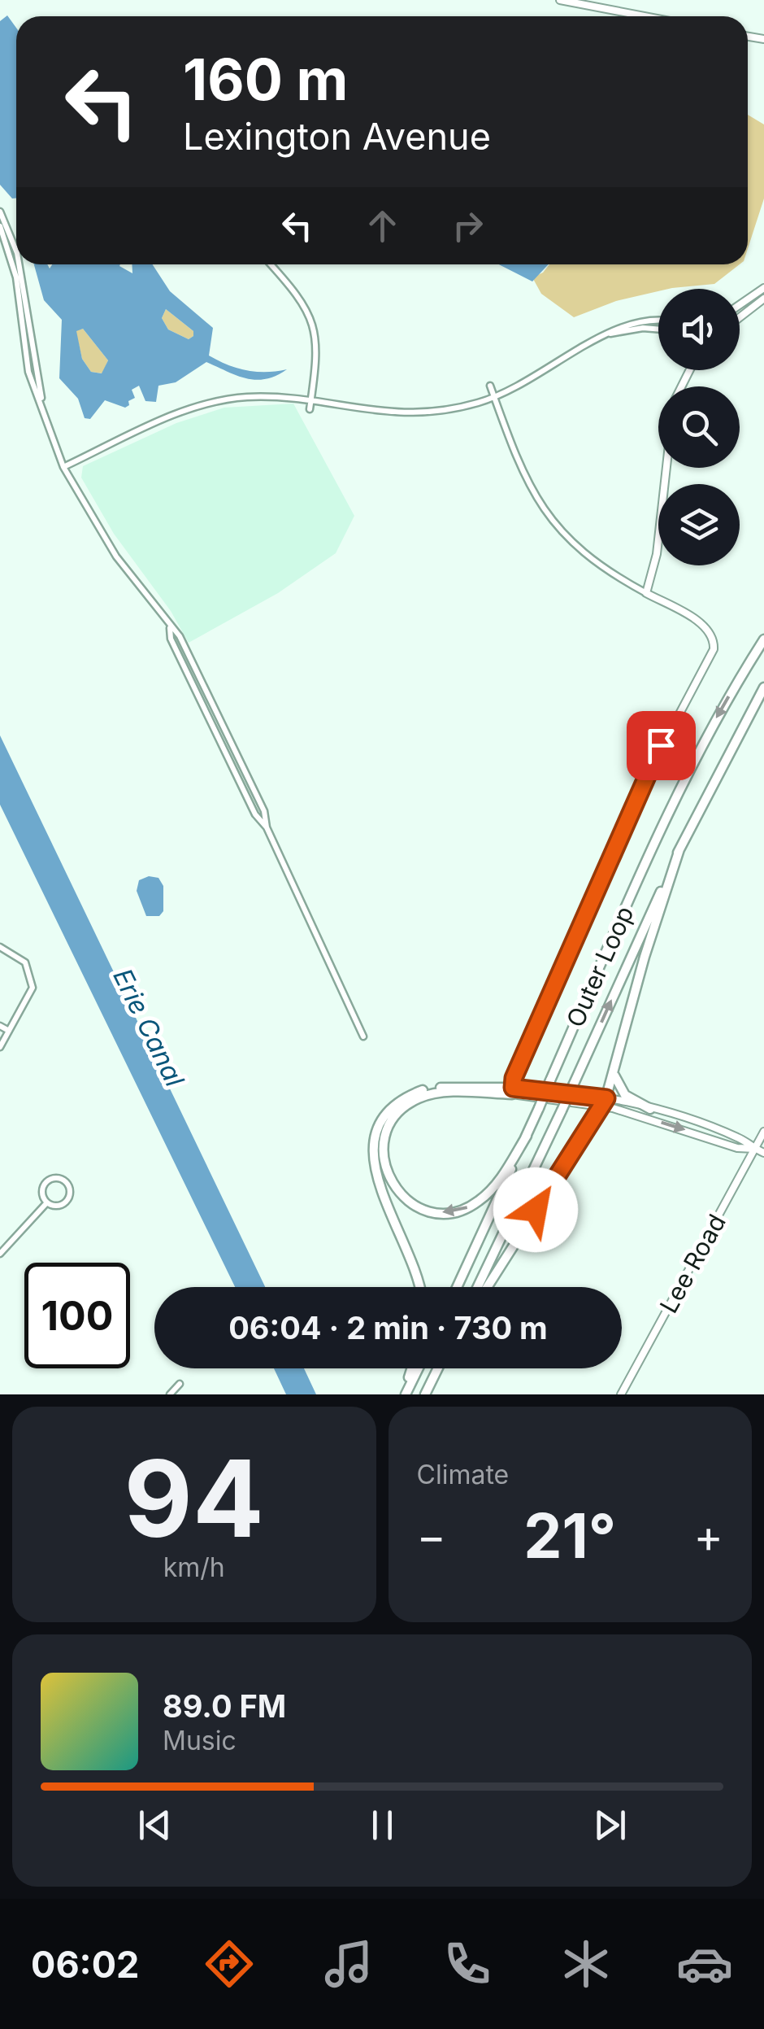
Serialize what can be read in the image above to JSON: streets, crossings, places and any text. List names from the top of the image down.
{
  "streets": {
    "highway": ["Outer Loop"],
    "street": ["Lee Road"]
  },
  "water": ["Erie Canal"],
  "page": {
    "turn": ["160 m", "Lexington Avenue"],
    "limit": "100",
    "trip": "06:04 · 2 min · 730 m",
    "tile": [
      ["94", "km/h"],
      "Climate"
    ],
    "heat": ["−", "21°", "+"],
    "song": ["89.0 FM", "Music"],
    "tabs": "06:02"
  }
}
